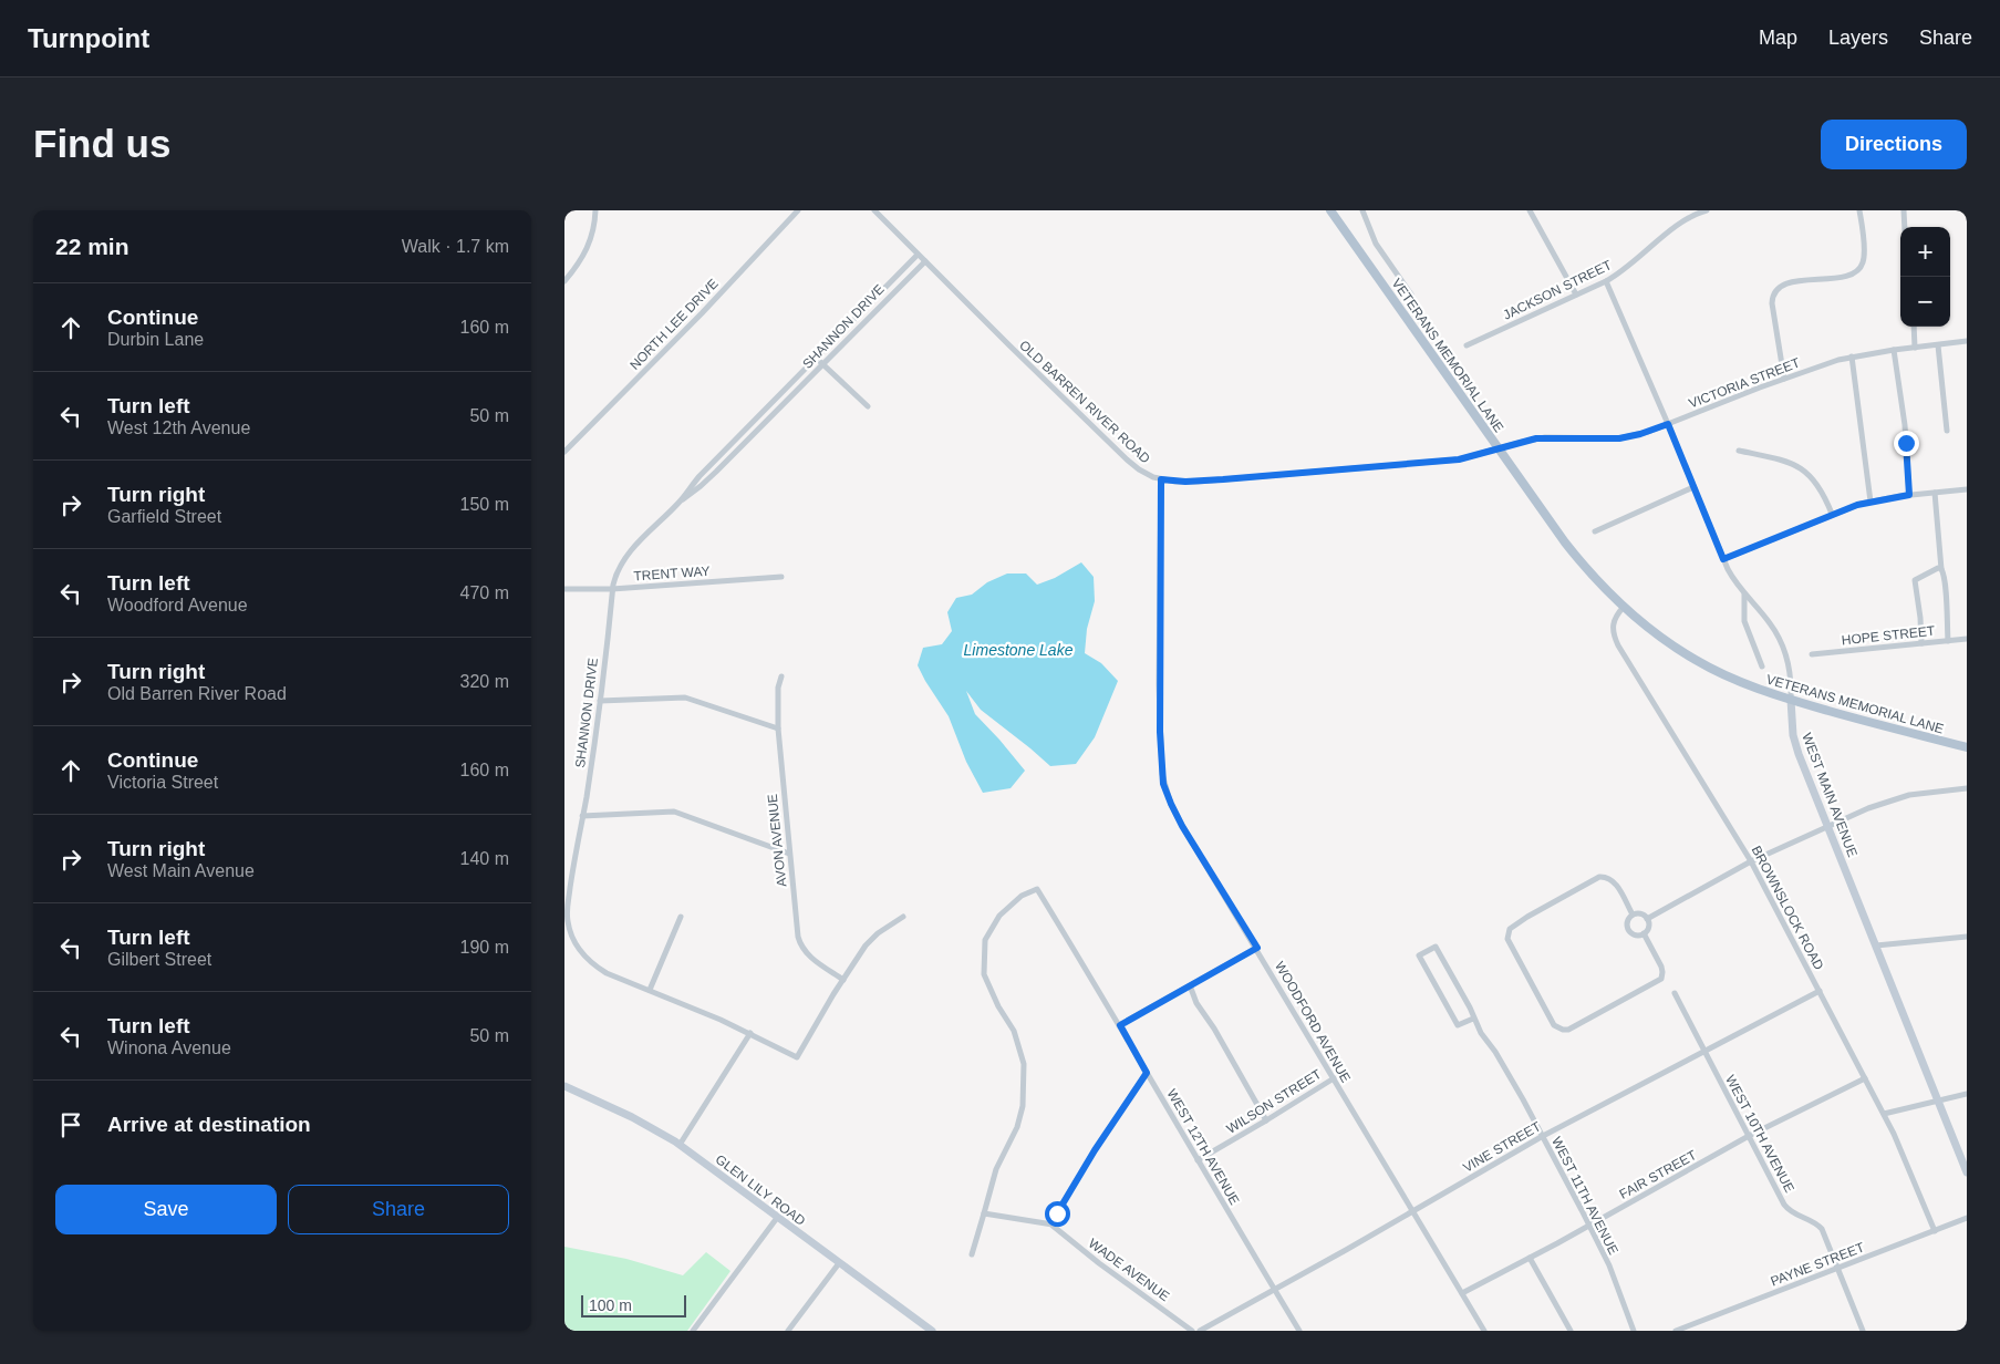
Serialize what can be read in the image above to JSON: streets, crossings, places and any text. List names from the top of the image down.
{
  "streets": {
    "main road": ["VETERANS MEMORIAL LANE"],
    "street": [
      "JACKSON STREET",
      "NORTH LEE DRIVE",
      "SHANNON DRIVE",
      "VICTORIA STREET",
      "OLD BARREN RIVER ROAD",
      "TRENT WAY",
      "HOPE STREET",
      "WEST MAIN AVENUE",
      "AVON AVENUE",
      "BROWNSLOCK ROAD",
      "WOODFORD AVENUE",
      "WILSON STREET",
      "WEST 10TH AVENUE",
      "WEST 12TH AVENUE",
      "VINE STREET",
      "FAIR STREET",
      "GLEN LILY ROAD",
      "WEST 11TH AVENUE",
      "PAYNE STREET",
      "WADE AVENUE"
    ]
  },
  "crossings": [
    ["JACKSON STREET", "WEST MAIN AVENUE"],
    ["SHANNON DRIVE", "OLD BARREN RIVER ROAD"],
    ["SHANNON DRIVE", "TRENT WAY"],
    ["SHANNON DRIVE", "AVON AVENUE"],
    ["VETERANS MEMORIAL LANE", "VICTORIA STREET"],
    ["VETERANS MEMORIAL LANE", "OLD BARREN RIVER ROAD"],
    ["VETERANS MEMORIAL LANE", "WEST MAIN AVENUE"],
    ["VETERANS MEMORIAL LANE", "BROWNSLOCK ROAD"],
    ["VICTORIA STREET", "OLD BARREN RIVER ROAD"],
    ["VICTORIA STREET", "WEST MAIN AVENUE"],
    ["OLD BARREN RIVER ROAD", "WOODFORD AVENUE"],
    ["BROWNSLOCK ROAD", "VINE STREET"],
    ["BROWNSLOCK ROAD", "FAIR STREET"],
    ["BROWNSLOCK ROAD", "PAYNE STREET"],
    ["WOODFORD AVENUE", "WILSON STREET"],
    ["WOODFORD AVENUE", "VINE STREET"],
    ["WOODFORD AVENUE", "FAIR STREET"],
    ["WILSON STREET", "WEST 12TH AVENUE"],
    ["WEST 10TH AVENUE", "VINE STREET"],
    ["WEST 10TH AVENUE", "FAIR STREET"],
    ["WEST 10TH AVENUE", "PAYNE STREET"],
    ["WEST 12TH AVENUE", "VINE STREET"],
    ["VINE STREET", "WEST 11TH AVENUE"],
    ["FAIR STREET", "WEST 11TH AVENUE"]
  ],
  "water": ["Limestone Lake"],
  "scale_bar": "100 m",
  "page": {
    "header": "Turnpoint",
    "nav": ["Map", "Layers", "Share"],
    "buttons": [
      "Directions",
      ["Save", "Share"]
    ],
    "title": "Find us",
    "heading": ["22 min", "Walk · 1.7 km"],
    "map_buttons": ["+", "−"],
    "list": [
      ["Continue", "Durbin Lane", "160 m"],
      ["Turn left", "West 12th Avenue", "50 m"],
      ["Turn right", "Garfield Street", "150 m"],
      ["Turn left", "Woodford Avenue", "470 m"],
      ["Turn right", "Old Barren River Road", "320 m"],
      ["Continue", "Victoria Street", "160 m"],
      ["Turn right", "West Main Avenue", "140 m"],
      ["Turn left", "Gilbert Street", "190 m"],
      ["Turn left", "Winona Avenue", "50 m"],
      "Arrive at destination"
    ],
    "scale": "100 m"
  }
}
